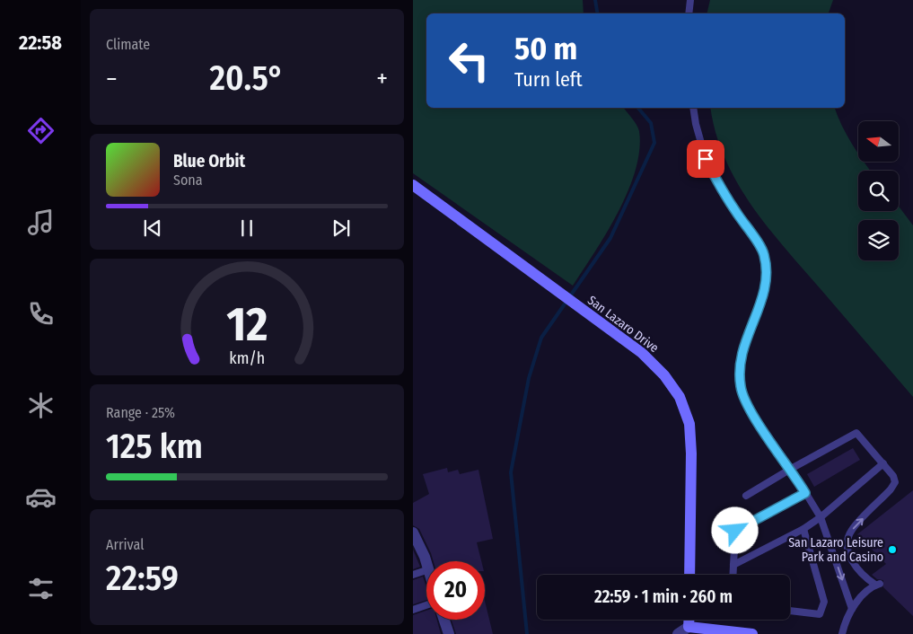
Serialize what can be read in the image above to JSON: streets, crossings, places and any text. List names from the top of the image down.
{
  "streets": {
    "street": ["San Lazaro Drive"]
  },
  "places": ["San Lazaro Leisure Park and Casino"],
  "north": "left",
  "page": {
    "tabs": "22:58",
    "tile": [
      "Climate",
      ["Range · 25%", "125 km"],
      ["Arrival", "22:59"]
    ],
    "turn": ["50 m", "Turn left"],
    "heat": ["−", "20.5°", "+"],
    "song": ["Blue Orbit", "Sona"],
    "limit": "20",
    "trip": "22:59 · 1 min · 260 m",
    "gauge": ["12", "km/h"]
  }
}
